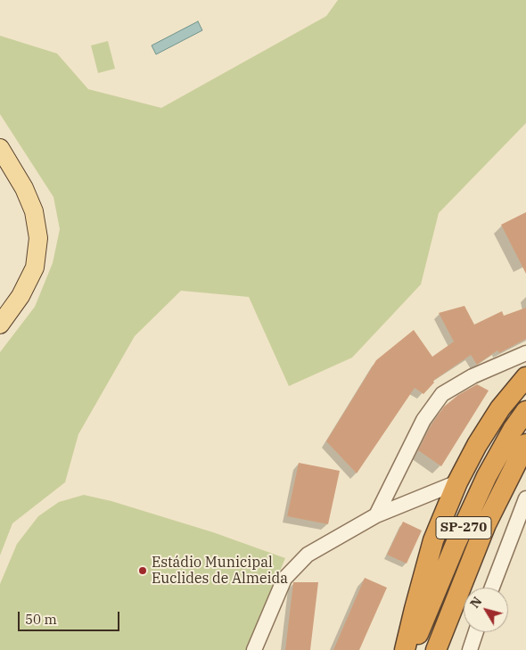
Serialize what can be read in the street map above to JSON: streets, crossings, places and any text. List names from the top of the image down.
{
  "streets": {
    "highway": ["SP-270"]
  },
  "places": ["Estádio Municipal Euclides de Almeida"],
  "scale_bar": "50 m",
  "north": "top left"
}
